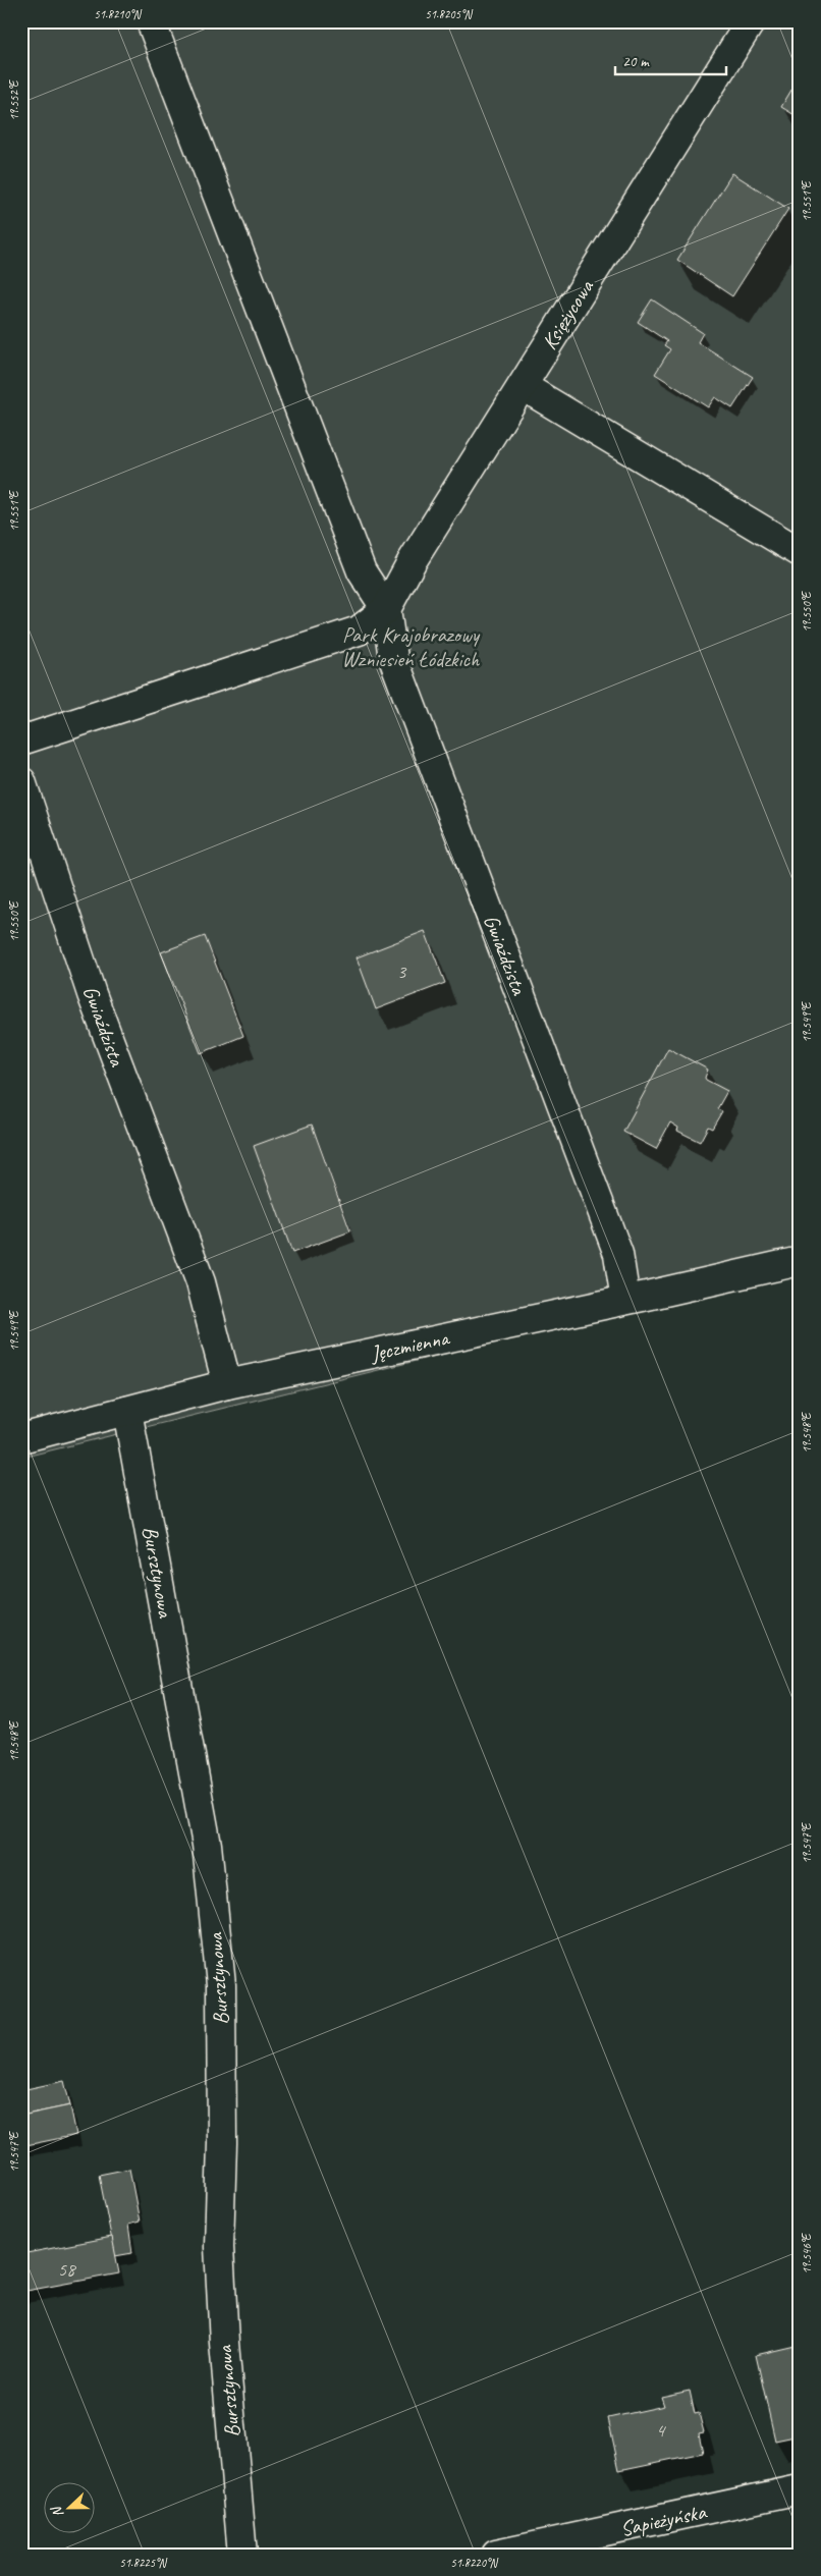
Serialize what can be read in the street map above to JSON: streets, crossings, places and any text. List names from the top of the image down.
{
  "streets": {
    "street": [
      "Księżycowa",
      "Gwiaździsta",
      "Jęczmienna",
      "Bursztynowa",
      "Sapieżyńska"
    ]
  },
  "crossings": [
    ["Księżycowa", "Gwiaździsta"],
    ["Gwiaździsta", "Jęczmienna"],
    ["Jęczmienna", "Bursztynowa"]
  ],
  "parks": ["Park Krajobrazowy Wzniesień Łódzkich"],
  "house_numbers": ["3", "58", "4"],
  "scale_bar": "20 m",
  "north": "left",
  "coordinates": [
    "51.8210°N",
    "51.8205°N",
    "19.552°E",
    "19.551°E",
    "19.550°E",
    "19.549°E",
    "19.548°E",
    "19.547°E",
    "19.546°E",
    "51.8225°N",
    "51.8220°N"
  ]
}
